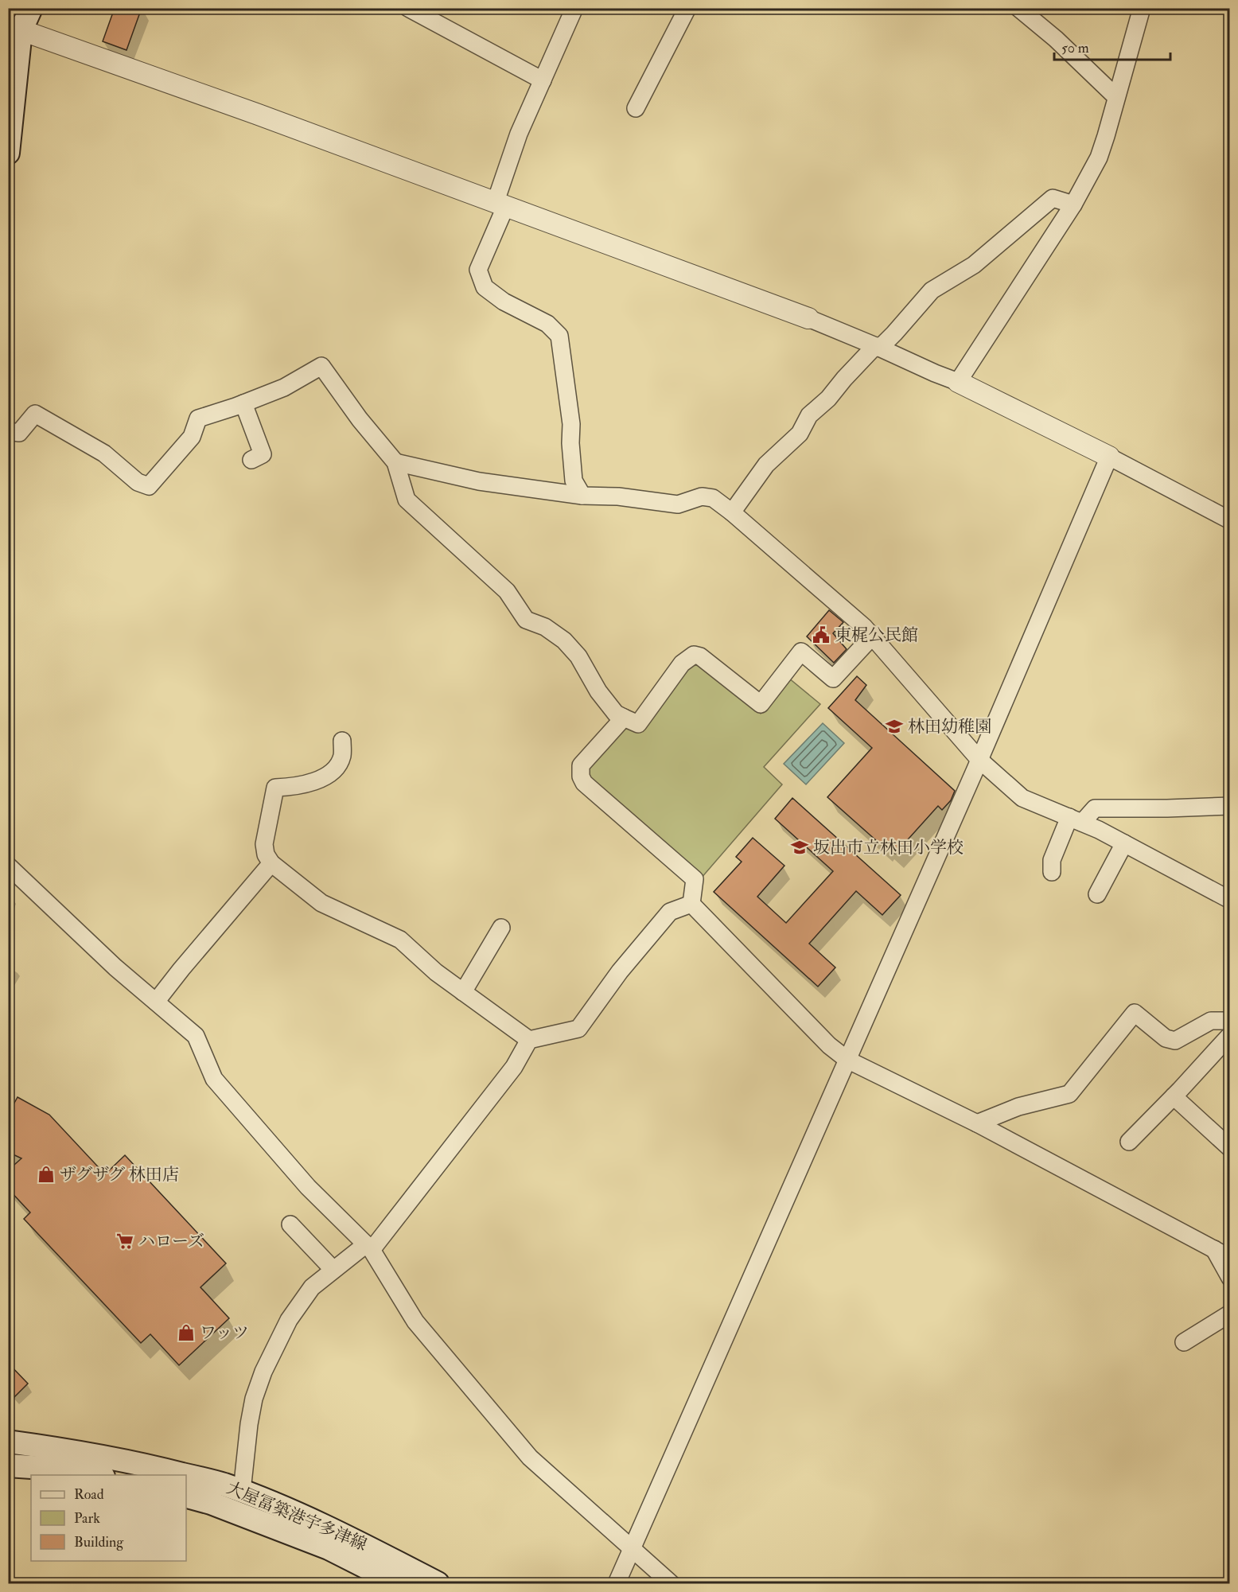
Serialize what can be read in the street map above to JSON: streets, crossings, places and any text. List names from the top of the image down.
{
  "streets": {
    "main road": ["大屋冨築港宇多津線"]
  },
  "places": {
    "public building": ["東梶公民館"],
    "school or university": ["林田幼稚園", "坂出市立林田小学校"],
    "shop": ["ザグザグ 林田店", "ワッツ"],
    "supermarket": ["ハローズ"]
  },
  "legend": ["Road", "Park", "Building"],
  "scale_bar": "50 m"
}
